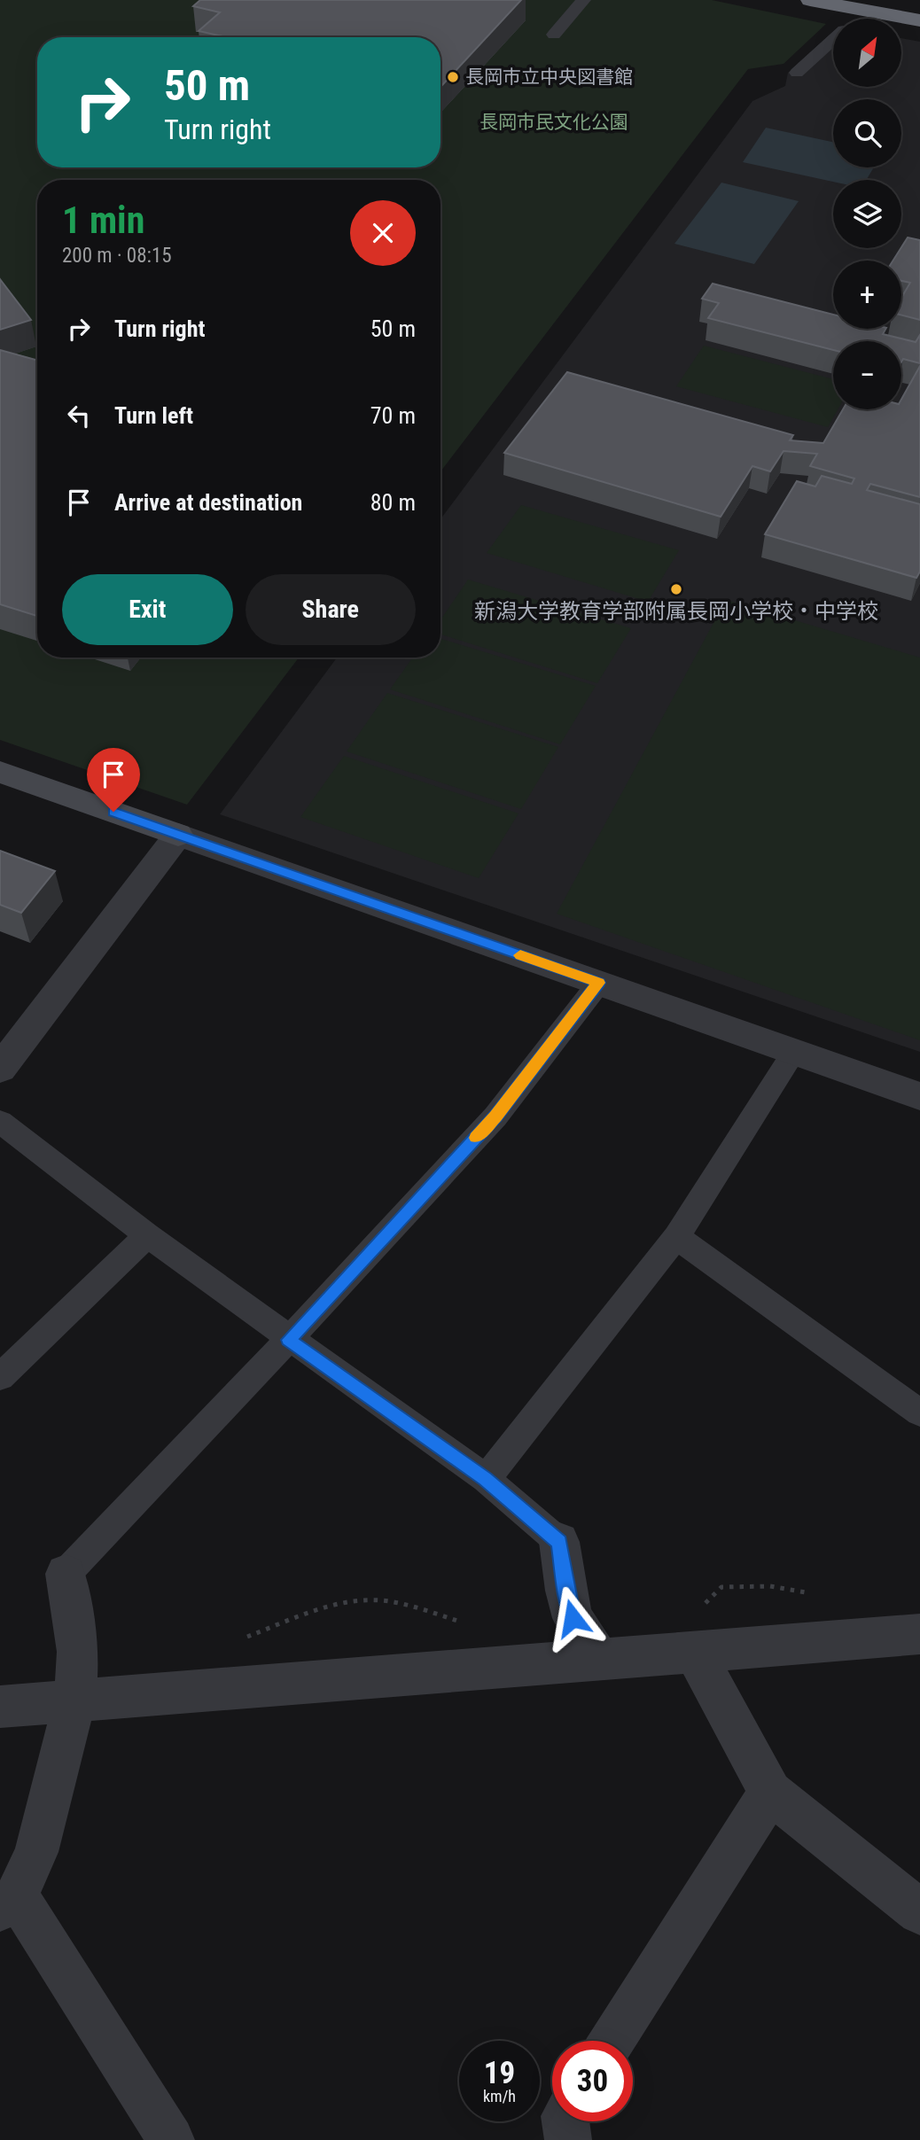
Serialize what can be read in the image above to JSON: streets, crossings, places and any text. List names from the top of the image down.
{
  "parks": ["長岡市民文化公園"],
  "places": ["長岡市立中央図書館", "新潟大学教育学部附属長岡小学校・中学校"],
  "north": "top right",
  "page": {
    "map_buttons": ["+", "−"],
    "turn": ["50 m", "Turn right"],
    "heading": ["1 min", "200 m · 08:15"],
    "list": [
      {
        "name": "Turn right",
        "value": "50 m"
      },
      {
        "name": "Turn left",
        "value": "70 m"
      },
      {
        "name": "Arrive at destination",
        "value": "80 m"
      }
    ],
    "buttons": ["Exit", "Share"],
    "speed": "19 km/h",
    "limit": "30"
  }
}
